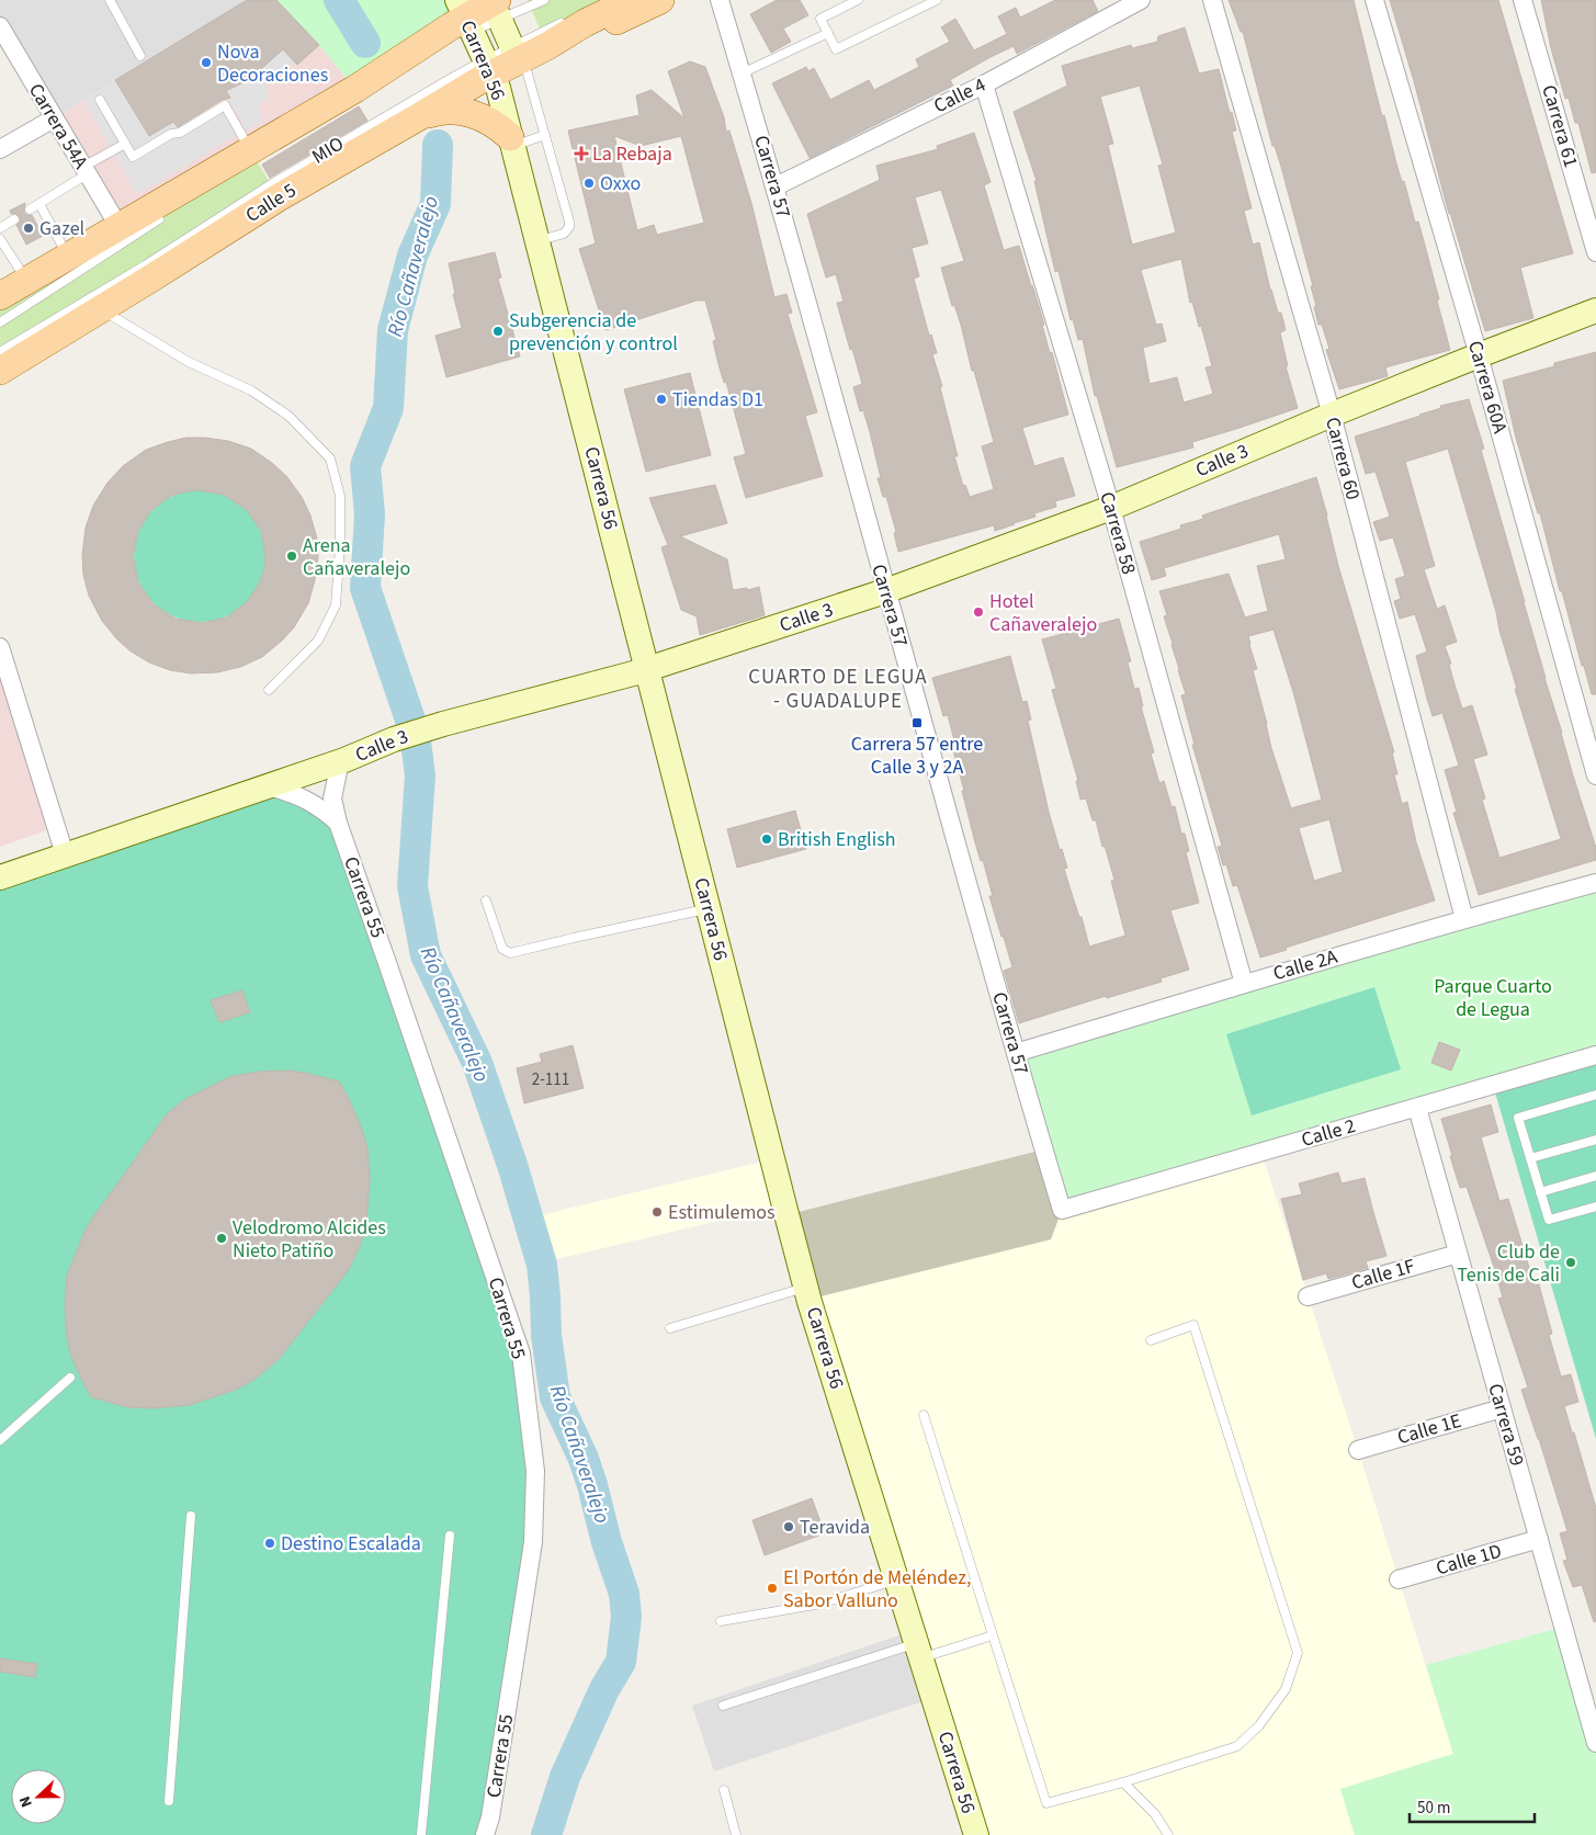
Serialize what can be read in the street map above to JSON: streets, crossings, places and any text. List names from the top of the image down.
{
  "streets": {
    "main road": ["Calle 5"],
    "street": [
      "Carrera 56",
      "Calle 4",
      "Carrera 54A",
      "Carrera 61",
      "Carrera 57",
      "Carrera 60A",
      "Carrera 60",
      "Calle 3",
      "Carrera 58",
      "Carrera 55",
      "Calle 2A",
      "Calle 2",
      "Calle 1F",
      "Carrera 59",
      "Calle 1E",
      "Calle 1D"
    ],
    "lane": ["MIO"]
  },
  "crossings": [
    ["Carrera 56", "MIO"],
    ["Carrera 56", "Calle 5"],
    ["Carrera 56", "Calle 3"],
    ["Calle 4", "Carrera 57"],
    ["Calle 4", "Carrera 58"],
    ["MIO", "Calle 5"],
    ["Carrera 57", "Calle 3"],
    ["Carrera 57", "Calle 2A"],
    ["Carrera 57", "Calle 2"],
    ["Carrera 60A", "Calle 3"],
    ["Carrera 60", "Calle 3"],
    ["Carrera 60", "Calle 2A"],
    ["Calle 3", "Carrera 58"],
    ["Calle 3", "Carrera 55"],
    ["Carrera 58", "Calle 2A"],
    ["Calle 2", "Carrera 59"],
    ["Calle 1F", "Carrera 59"],
    ["Carrera 59", "Calle 1E"],
    ["Carrera 59", "Calle 1D"]
  ],
  "districts": ["CUARTO DE LEGUA - GUADALUPE"],
  "water": ["Río Cañaveralejo"],
  "parks": ["Parque Cuarto de Legua"],
  "places": {
    "other": [
      "Nova Decoraciones",
      "Oxxo",
      "Gazel",
      "Subgerencia de prevención y control",
      "Tiendas D1",
      "Arena Cañaveralejo",
      "Hotel Cañaveralejo",
      "British English",
      "Estimulemos",
      "Velodromo Alcides Nieto Patiño",
      "Club de Tenis de Cali",
      "Teravida",
      "Destino Escalada",
      "El Portón de Meléndez, Sabor Valluno"
    ],
    "health": ["La Rebaja"],
    "transit": ["Carrera 57 entre Calle 3 y 2A"]
  },
  "house_numbers": ["2-111"],
  "scale_bar": "50 m",
  "north": "left"
}
